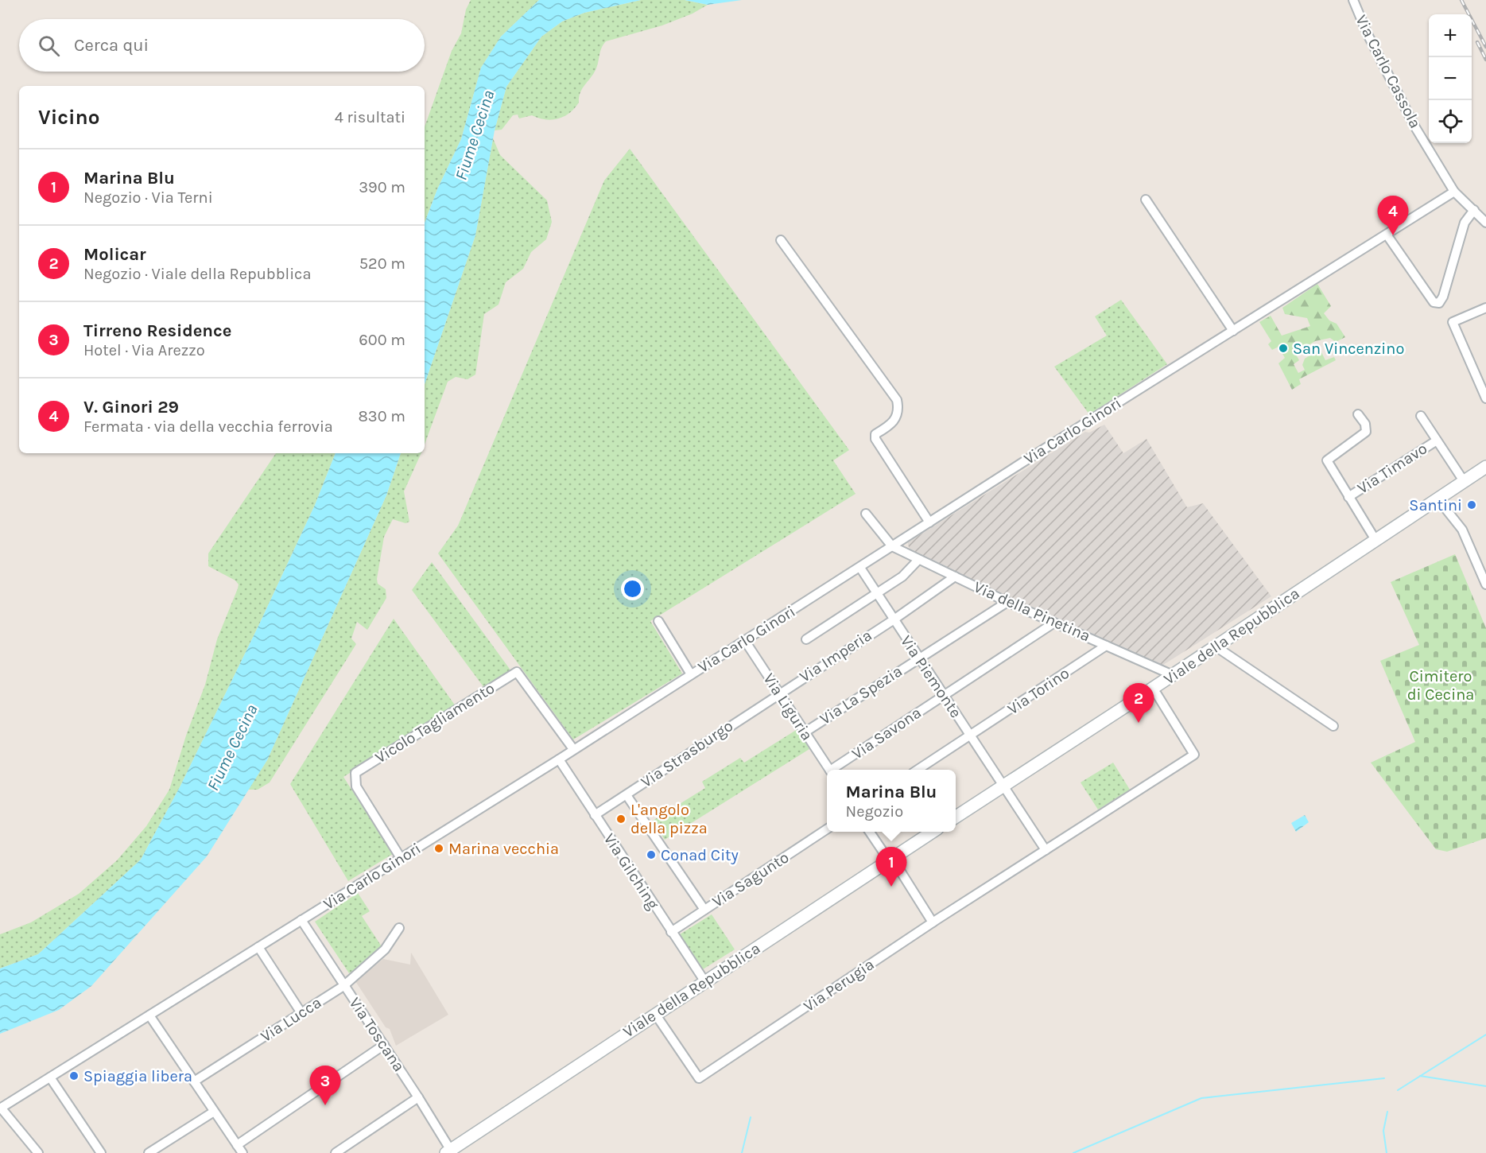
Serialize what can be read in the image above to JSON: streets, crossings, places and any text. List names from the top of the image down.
{
  "streets": {
    "street": [
      "Via Carlo Cassola",
      "Via Carlo Ginori",
      "Via Timavo",
      "Via della Pinetina",
      "Viale della Repubblica",
      "Via Imperia",
      "Via Piemonte",
      "Via Torino",
      "Via La Spezia",
      "Via Liguria",
      "Vicolo Tagliamento",
      "Via Savona",
      "Via Strasburgo",
      "Via Gilching",
      "Via Sagunto",
      "Via Perugia",
      "Via Lucca",
      "Via Toscana"
    ]
  },
  "crossings": [
    ["Via Carlo Cassola", "Via Carlo Ginori"],
    ["Via Carlo Ginori", "Via della Pinetina"],
    ["Via Carlo Ginori", "Via Piemonte"],
    ["Via Carlo Ginori", "Via Liguria"],
    ["Via Carlo Ginori", "Vicolo Tagliamento"],
    ["Via Carlo Ginori", "Via Gilching"],
    ["Via Carlo Ginori", "Via Toscana"],
    ["Via della Pinetina", "Viale della Repubblica"],
    ["Via della Pinetina", "Via Imperia"],
    ["Via della Pinetina", "Via Torino"],
    ["Via della Pinetina", "Via La Spezia"],
    ["Via della Pinetina", "Via Savona"],
    ["Viale della Repubblica", "Via Piemonte"],
    ["Viale della Repubblica", "Via Gilching"],
    ["Viale della Repubblica", "Via Perugia"],
    ["Viale della Repubblica", "Via Toscana"],
    ["Via Imperia", "Via Piemonte"],
    ["Via Imperia", "Via Liguria"],
    ["Via Imperia", "Via Strasburgo"],
    ["Via Piemonte", "Via Torino"],
    ["Via Piemonte", "Via La Spezia"],
    ["Via Piemonte", "Via Savona"],
    ["Via Piemonte", "Via Perugia"],
    ["Via La Spezia", "Via Liguria"],
    ["Via Liguria", "Via Strasburgo"],
    ["Via Strasburgo", "Via Gilching"],
    ["Via Gilching", "Via Sagunto"],
    ["Via Lucca", "Via Toscana"]
  ],
  "water": ["Fiume Cecina"],
  "parks": ["Cimitero di Cecina"],
  "places": [
    "San Vincenzino",
    "Santini",
    "L'angolo della pizza",
    "Marina vecchia",
    "Conad City",
    "Spiaggia libera"
  ],
  "page": {
    "map_buttons": ["+", "−"],
    "search": "Cerca qui",
    "heading": ["Vicino", "4 risultati"],
    "list": [
      {
        "mark": "1",
        "name": "Marina Blu",
        "note": "Negozio · Via Terni",
        "value": "390 m"
      },
      {
        "mark": "2",
        "name": "Molicar",
        "note": "Negozio · Viale della Repubblica",
        "value": "520 m"
      },
      {
        "mark": "3",
        "name": "Tirreno Residence",
        "note": "Hotel · Via Arezzo",
        "value": "600 m"
      },
      {
        "mark": "4",
        "name": "V. Ginori 29",
        "note": "Fermata · via della vecchia ferrovia",
        "value": "830 m"
      }
    ],
    "pins": [
      "4",
      "2",
      "1",
      "3"
    ],
    "popup": ["Marina Blu", "Negozio"]
  }
}
